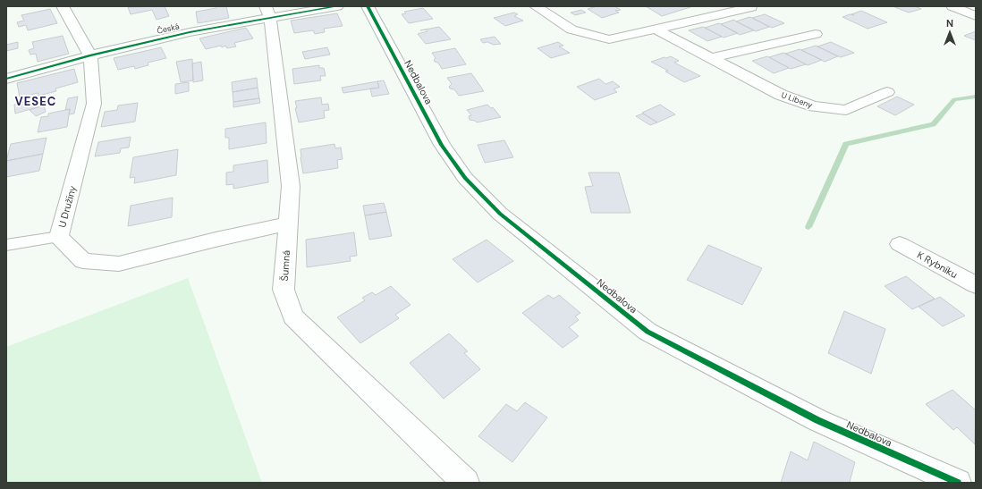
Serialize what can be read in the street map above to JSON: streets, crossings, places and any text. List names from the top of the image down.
{
  "streets": {
    "street": [
      "Česká",
      "Nedbalova",
      "U Libeny",
      "U Družiny",
      "K Rybníku",
      "Šumná"
    ]
  },
  "crossings": [
    ["Česká", "U Družiny"],
    ["Česká", "Šumná"],
    ["U Družiny", "Šumná"]
  ],
  "districts": ["VESEC"],
  "north": "top"
}
